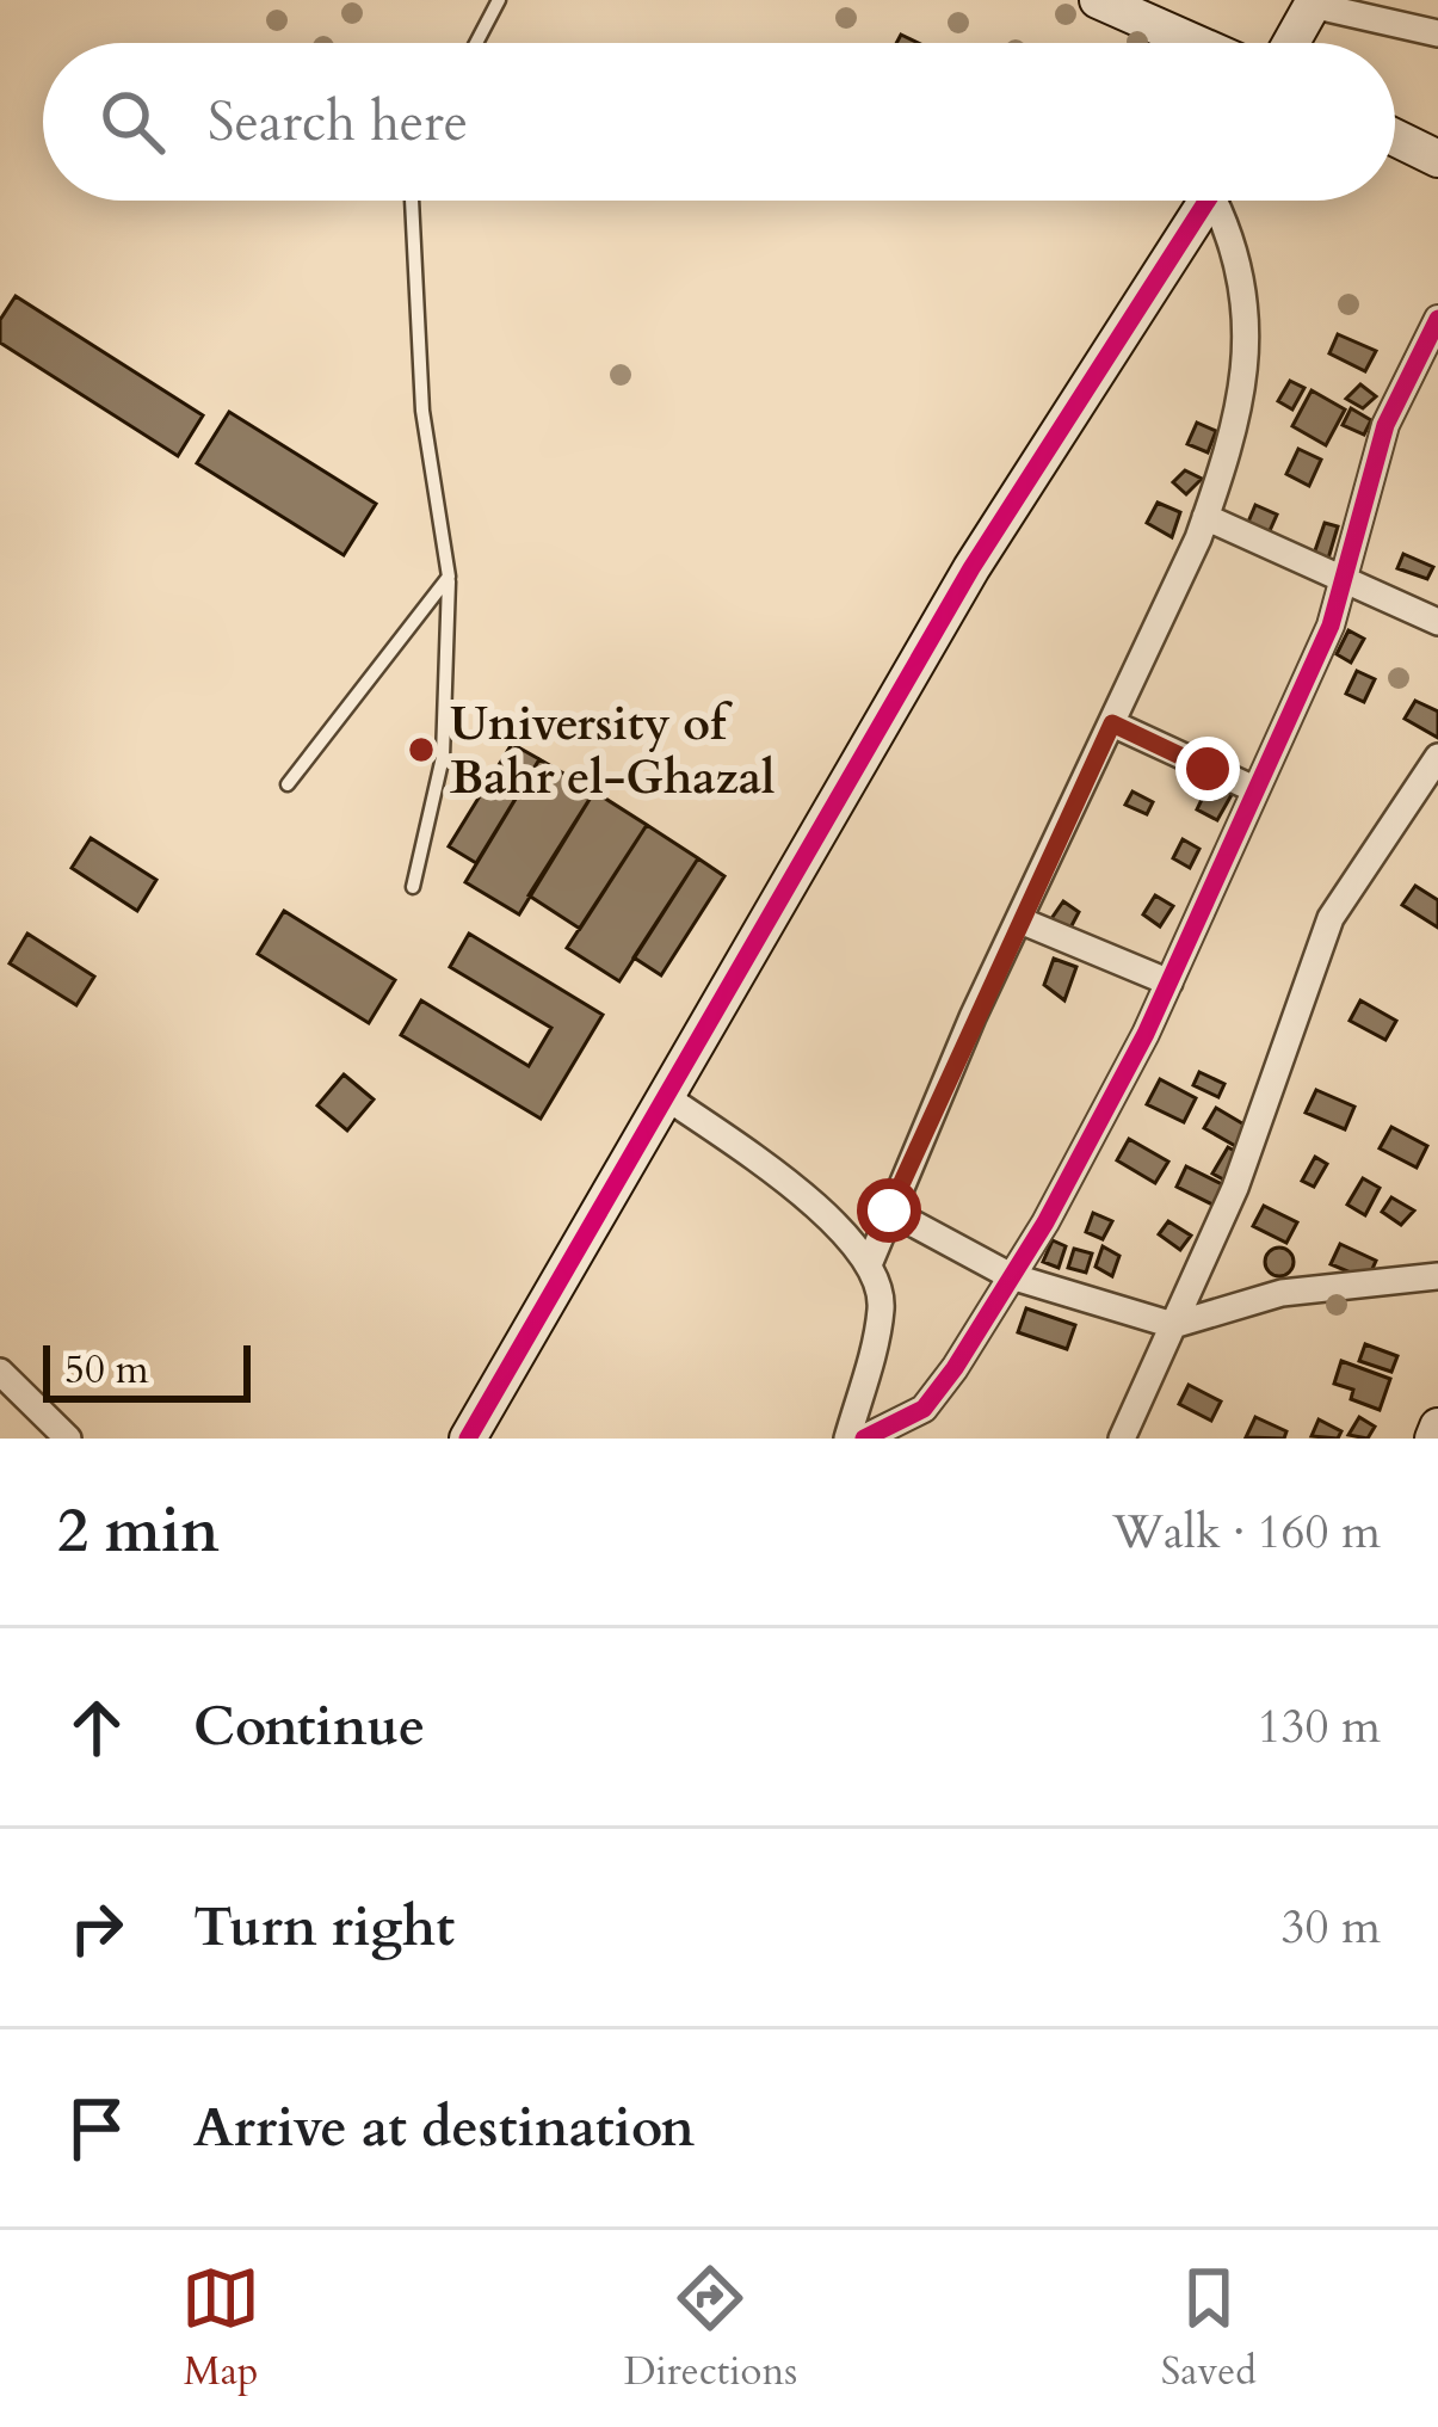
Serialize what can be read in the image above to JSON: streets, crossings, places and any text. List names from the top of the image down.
{
  "places": ["University of Bahr el-Ghazal"],
  "scale_bar": "50 m",
  "page": {
    "search": "Search here",
    "scale": "50 m",
    "heading": ["2 min", "Walk · 160 m"],
    "list": [
      ["Continue", "130 m"],
      ["Turn right", "30 m"],
      "Arrive at destination"
    ],
    "nav": ["Map", "Directions", "Saved"]
  }
}
